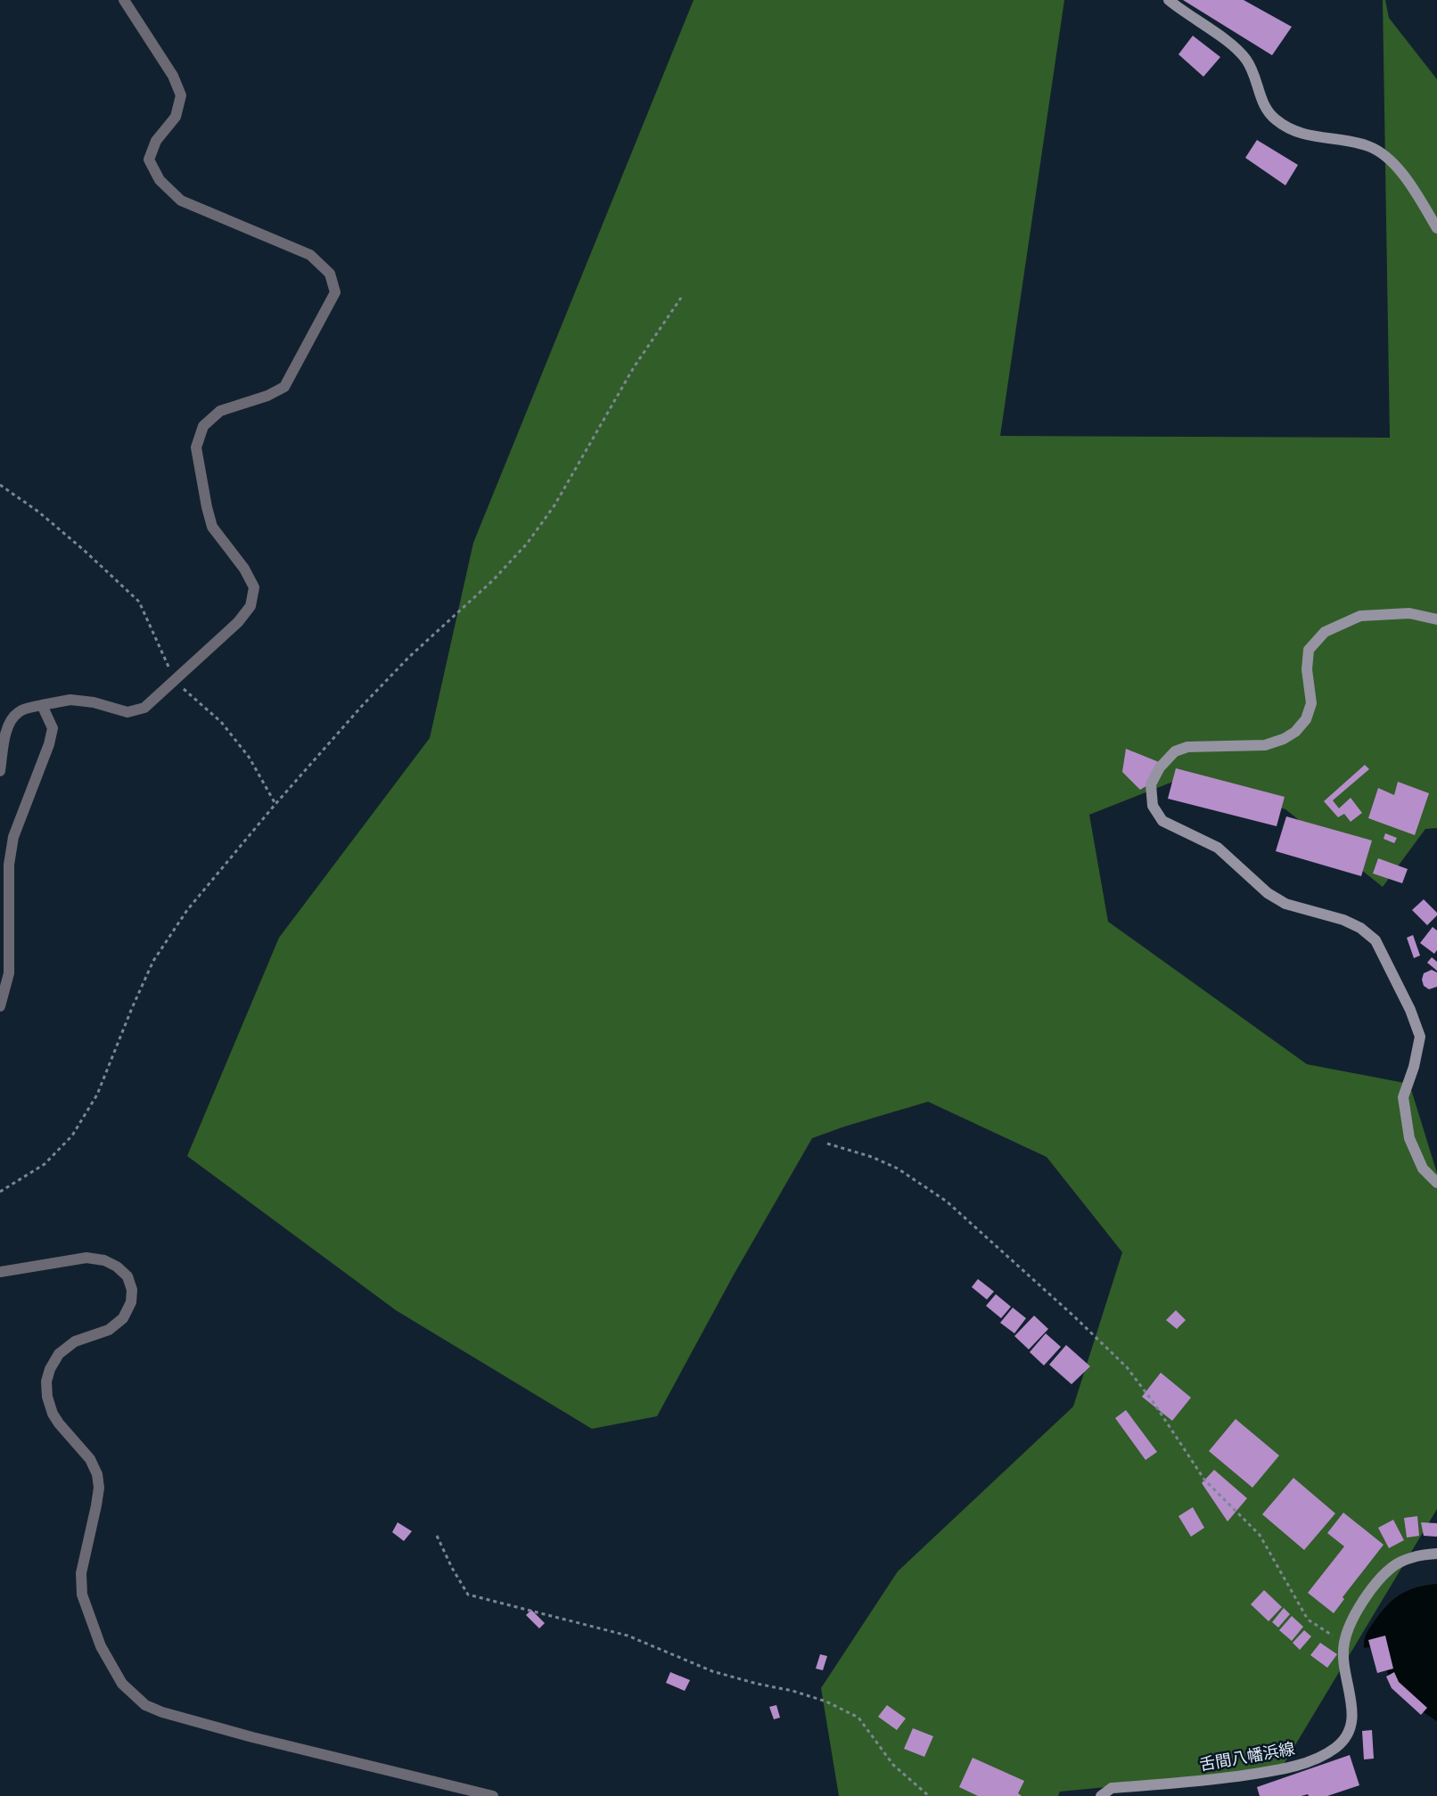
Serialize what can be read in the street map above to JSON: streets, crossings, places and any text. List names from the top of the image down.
{
  "streets": {
    "main road": ["舌間八幡浜線"]
  }
}
